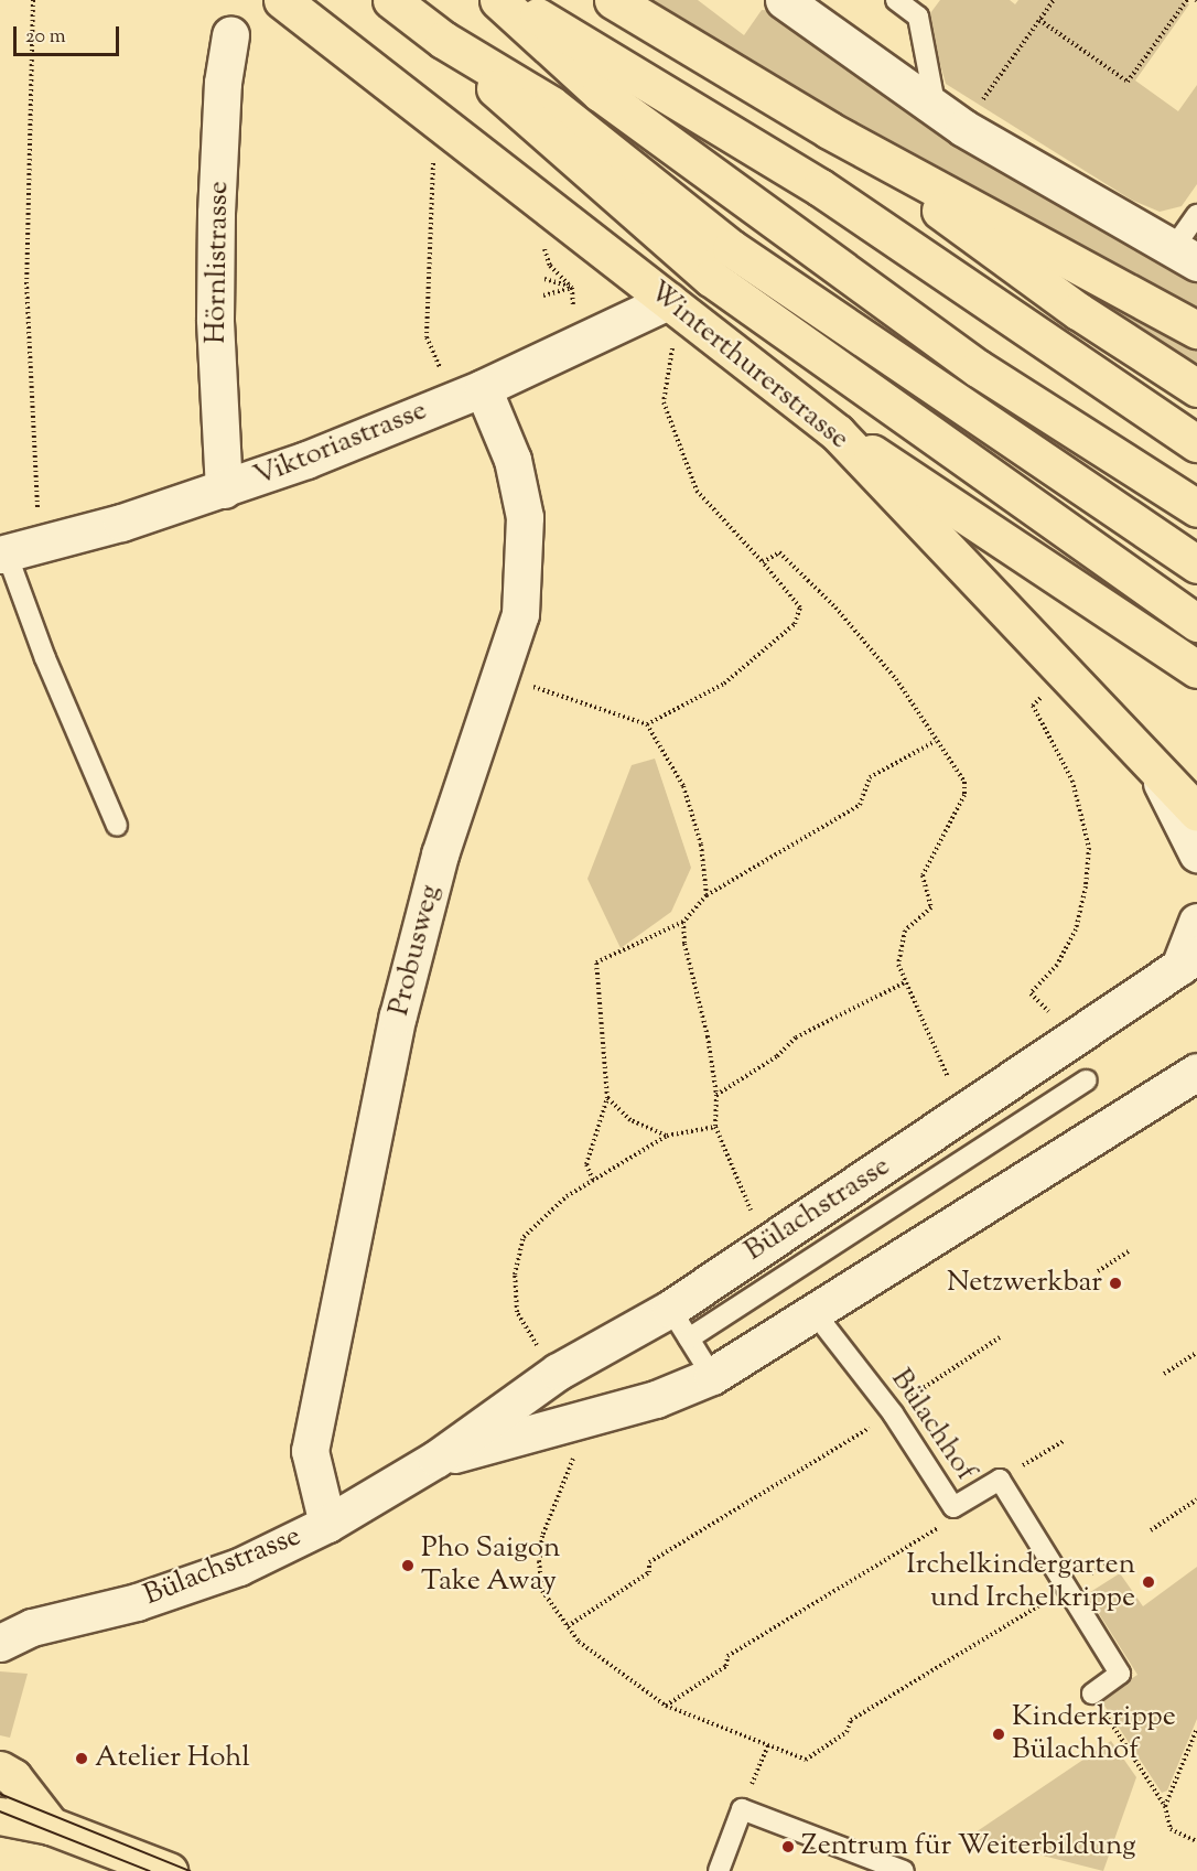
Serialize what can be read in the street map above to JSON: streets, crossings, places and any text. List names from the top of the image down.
{
  "streets": {
    "main road": ["Winterthurerstrasse"],
    "street": [
      "Hörnlistrasse",
      "Viktoriastrasse",
      "Probusweg",
      "Bülachstrasse"
    ],
    "lane": ["Bülachhof"]
  },
  "crossings": [
    ["Hörnlistrasse", "Viktoriastrasse"],
    ["Winterthurerstrasse", "Viktoriastrasse"],
    ["Viktoriastrasse", "Probusweg"],
    ["Probusweg", "Bülachstrasse"],
    ["Bülachstrasse", "Bülachhof"]
  ],
  "places": [
    "Netzwerkbar",
    "Pho Saigon Take Away",
    "Irchelkindergarten und Irchelkrippe",
    "Kinderkrippe Bülachhof",
    "Atelier Hohl",
    "Zentrum für Weiterbildung"
  ],
  "scale_bar": "20 m"
}
